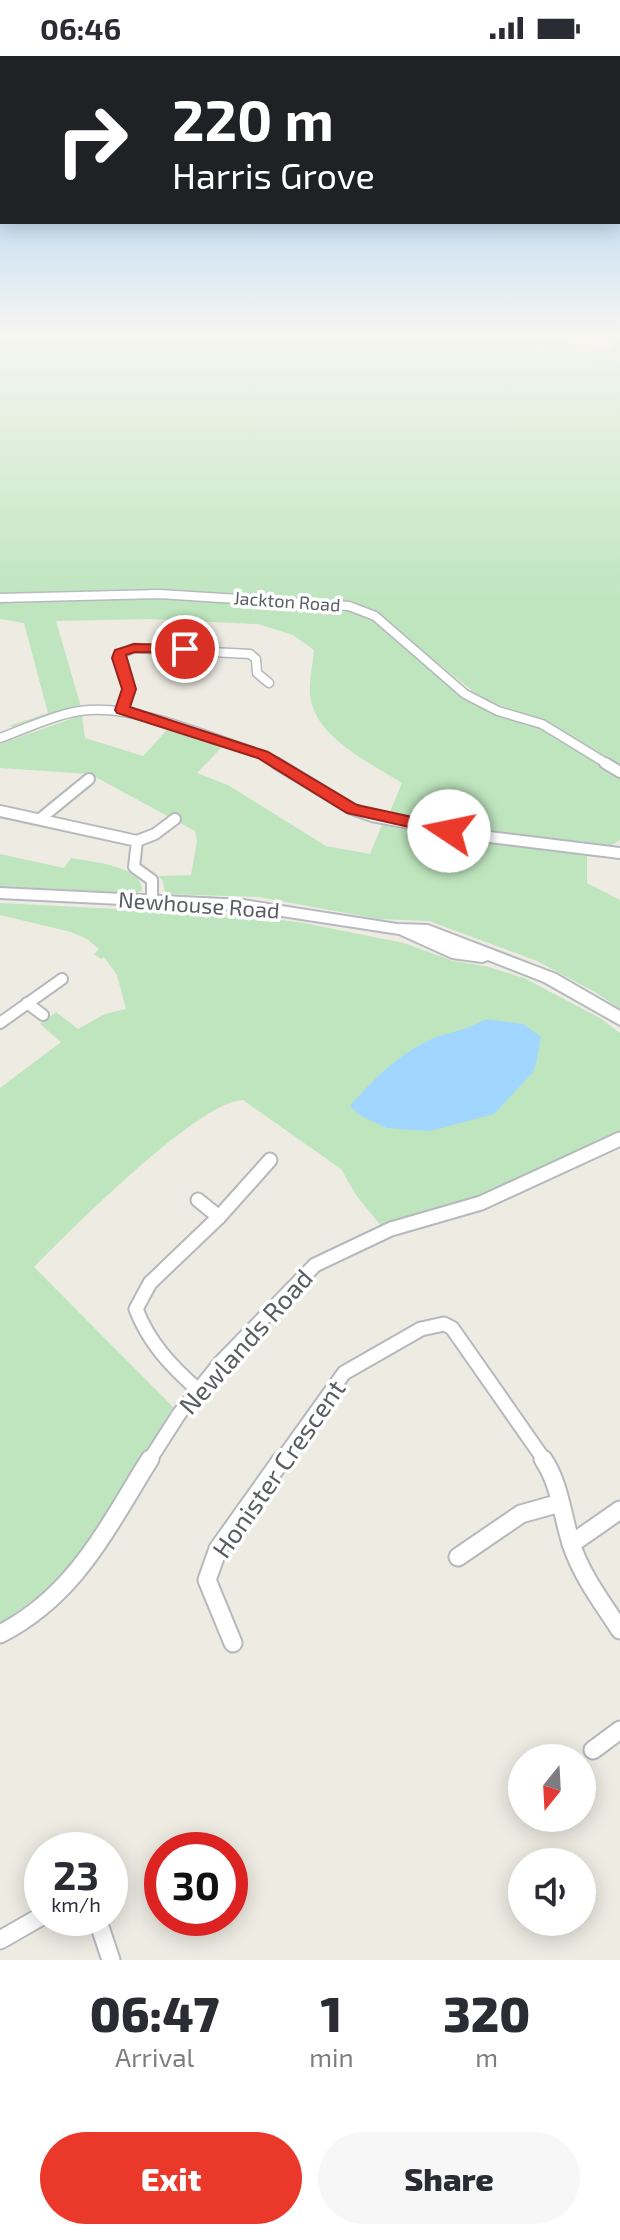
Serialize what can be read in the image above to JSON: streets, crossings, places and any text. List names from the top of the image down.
{
  "streets": {
    "street": [
      "Jackton Road",
      "Newhouse Road",
      "Newlands Road",
      "Honister Crescent"
    ]
  },
  "north": "bottom",
  "page": {
    "status": "06:46",
    "turn": ["220 m", "Harris Grove"],
    "speed": "23 km/h",
    "limit": "30",
    "eta": [
      "06:47",
      "Arrival",
      "1",
      "min",
      "320",
      "m"
    ],
    "buttons": ["Exit", "Share"]
  }
}
